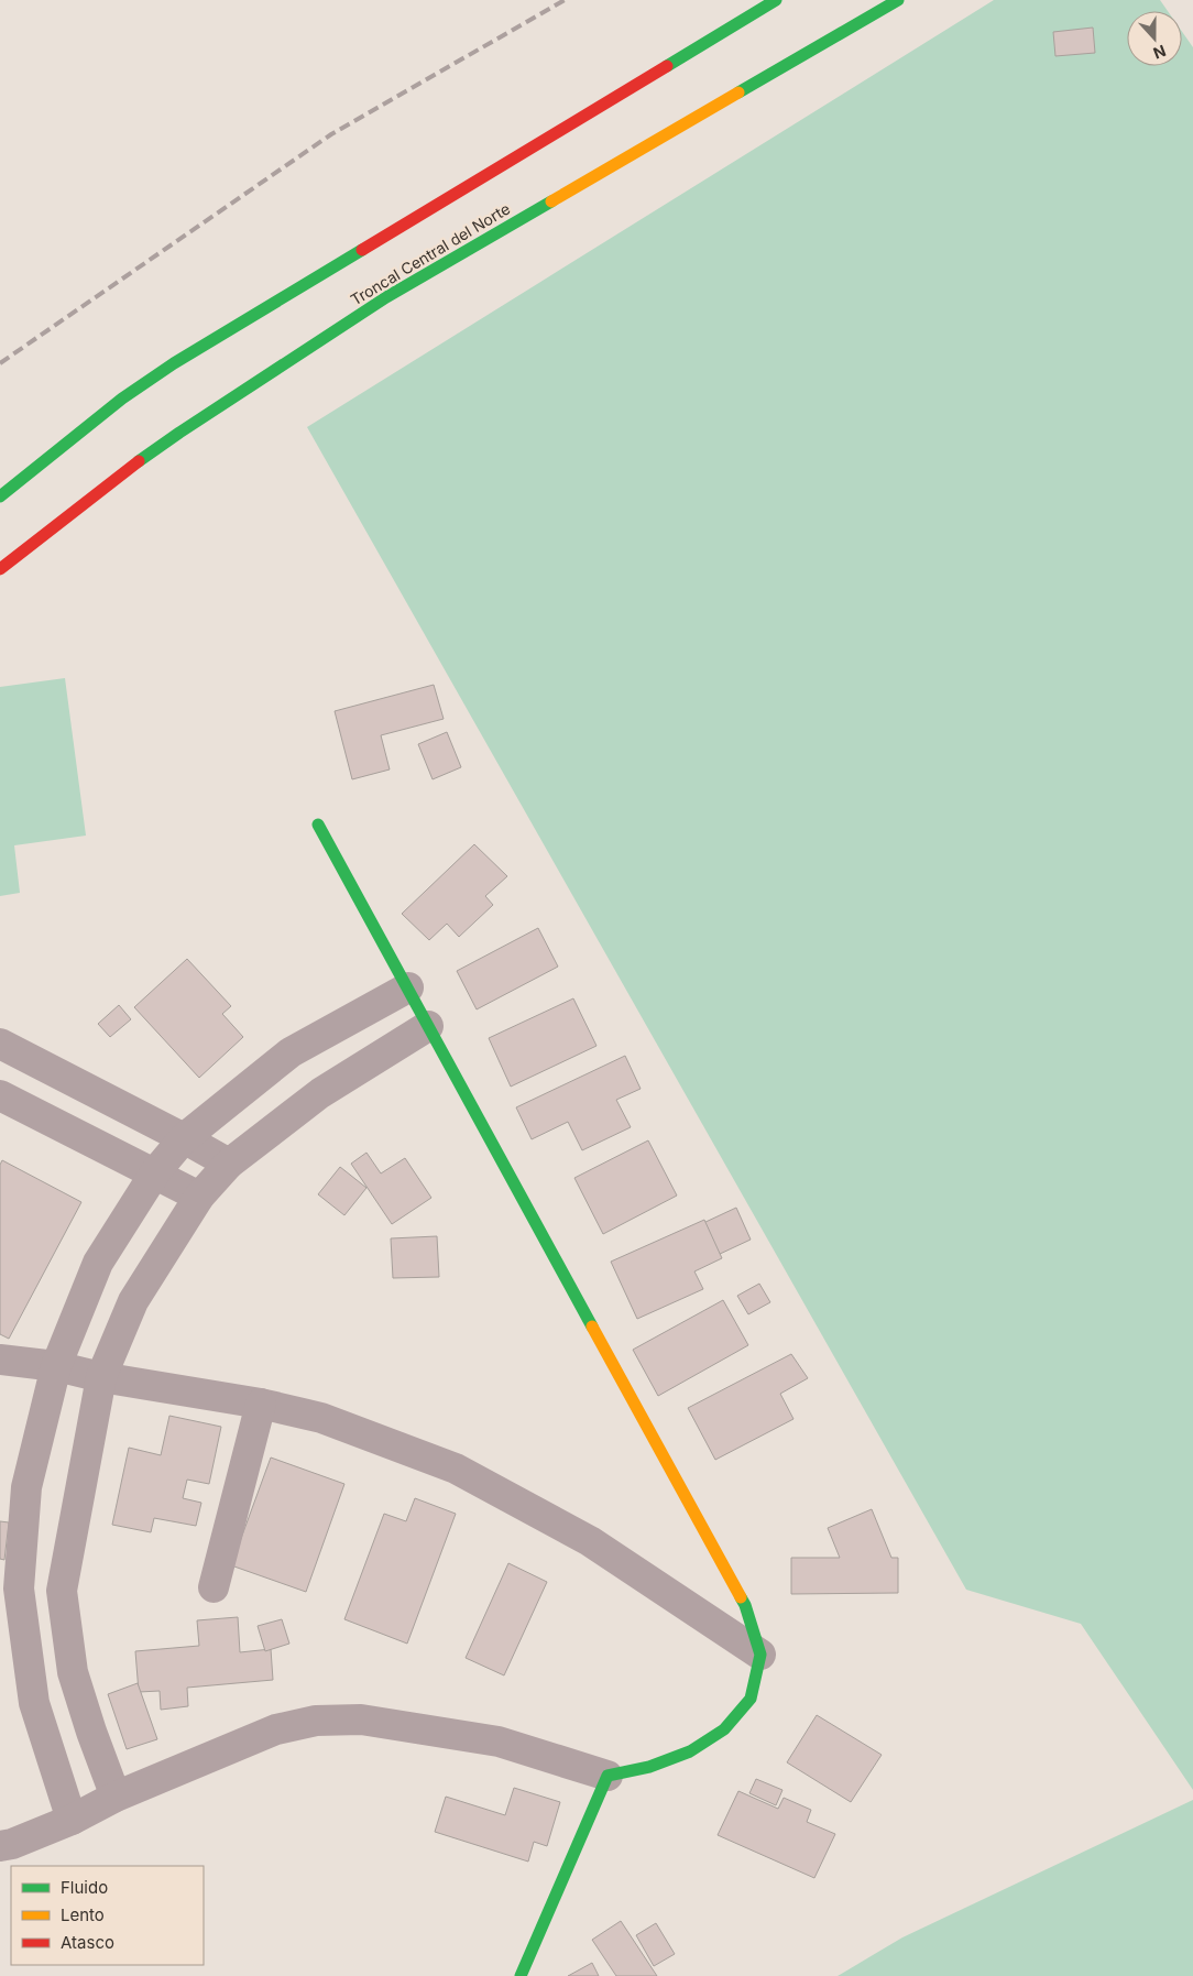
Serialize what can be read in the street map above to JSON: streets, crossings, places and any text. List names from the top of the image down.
{
  "streets": {
    "main road": ["Troncal Central del Norte"]
  },
  "legend": ["Fluido", "Lento", "Atasco"],
  "north": "bottom"
}
